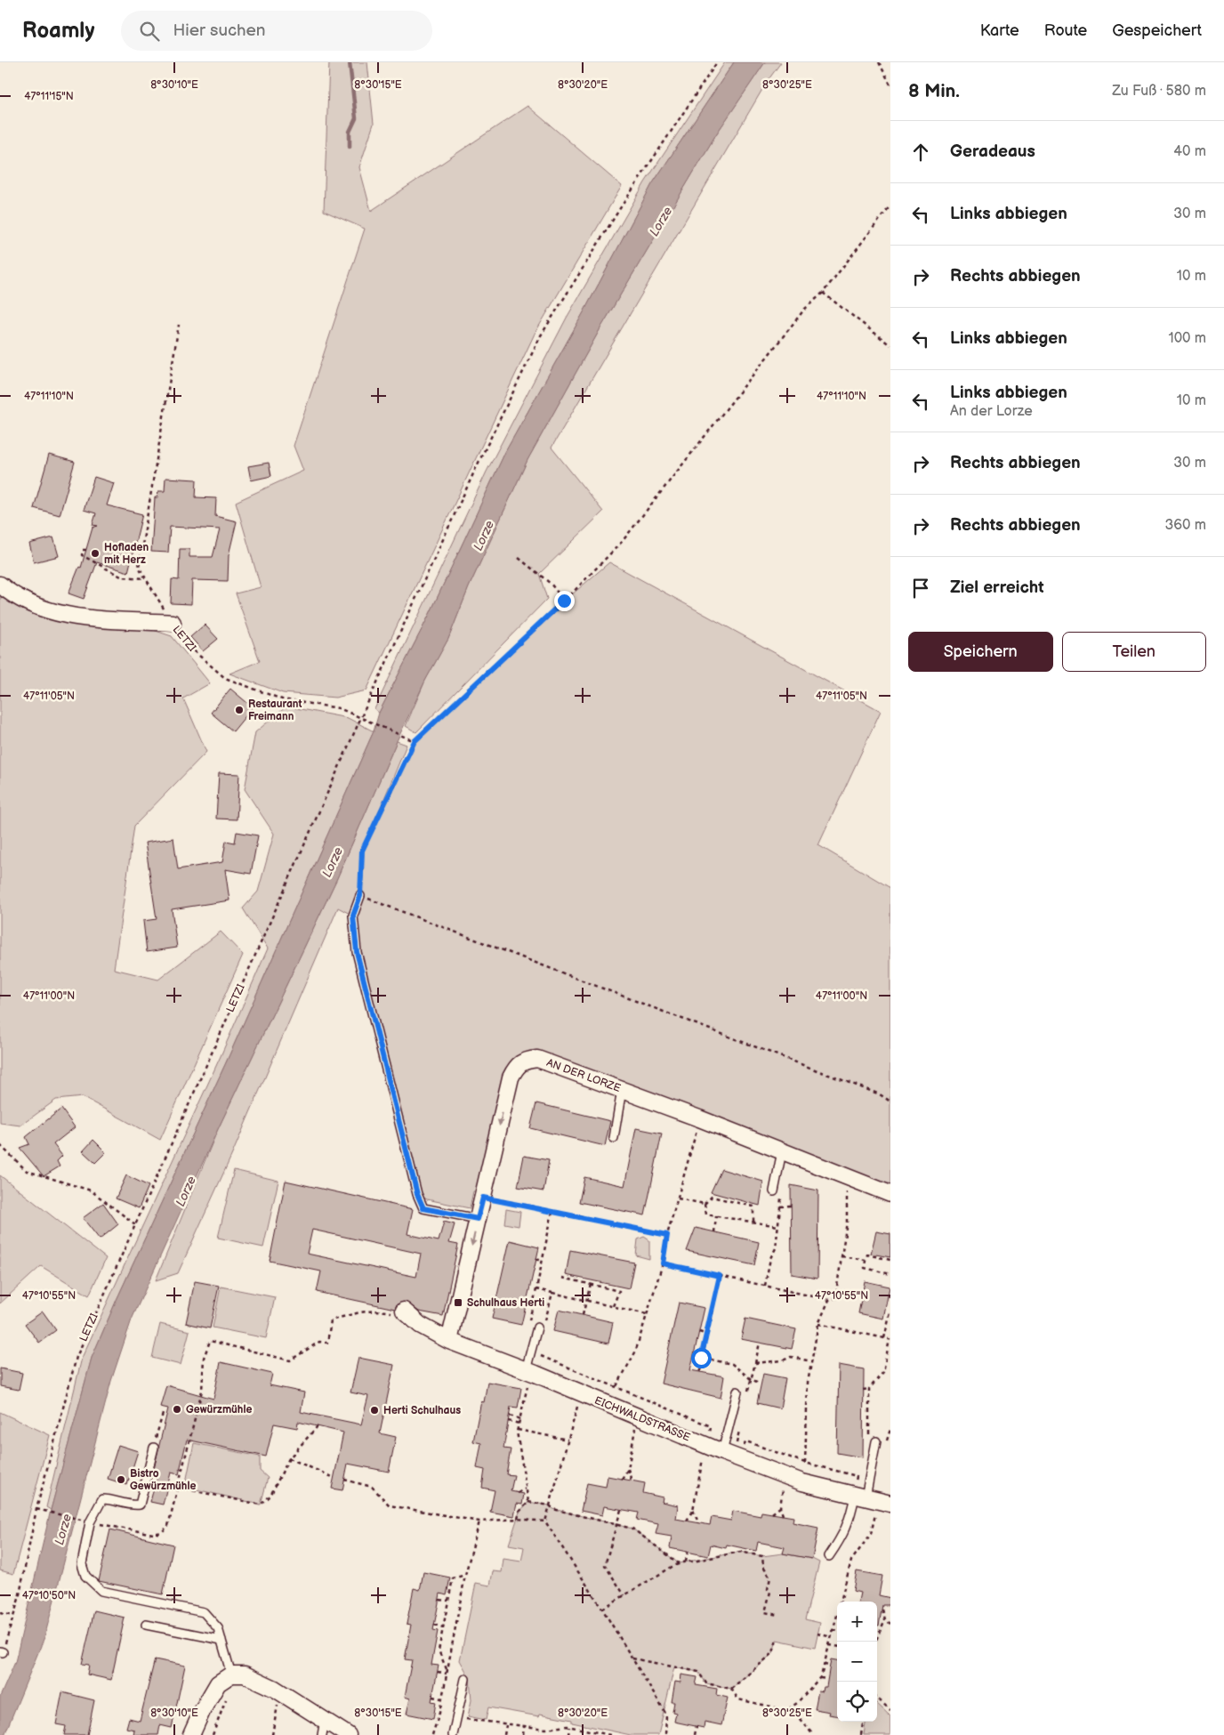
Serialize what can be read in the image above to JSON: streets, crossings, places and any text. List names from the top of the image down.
{
  "streets": {
    "street": ["LETZI", "AN DER LORZE", "EICHWALDSTRASSE"]
  },
  "crossings": [
    ["AN DER LORZE", "EICHWALDSTRASSE"]
  ],
  "water": ["Lorze"],
  "places": {
    "other": [
      "Hofladen mit Herz",
      "Restaurant Freimann",
      "Gewürzmühle",
      "Herti Schulhaus",
      "Bistro Gewürzmühle"
    ],
    "transit": ["Schulhaus Herti"]
  },
  "page": {
    "header": "Roamly",
    "search": "Hier suchen",
    "nav": ["Karte", "Route", "Gespeichert"],
    "heading": ["8 Min.", "Zu Fuß · 580 m"],
    "list": [
      ["Geradeaus", "40 m"],
      ["Links abbiegen", "30 m"],
      ["Rechts abbiegen", "10 m"],
      ["Links abbiegen", "100 m"],
      ["Links abbiegen", "An der Lorze", "10 m"],
      ["Rechts abbiegen", "30 m"],
      ["Rechts abbiegen", "360 m"],
      "Ziel erreicht"
    ],
    "buttons": ["Speichern", "Teilen"],
    "map_buttons": ["+", "−"]
  },
  "coordinates": [
    "8°30'10\"E",
    "8°30'15\"E",
    "8°30'20\"E",
    "8°30'25\"E",
    "47°11'15\"N",
    "47°11'10\"N",
    "47°11'05\"N",
    "47°11'00\"N",
    "47°10'55\"N",
    "47°10'50\"N"
  ]
}
